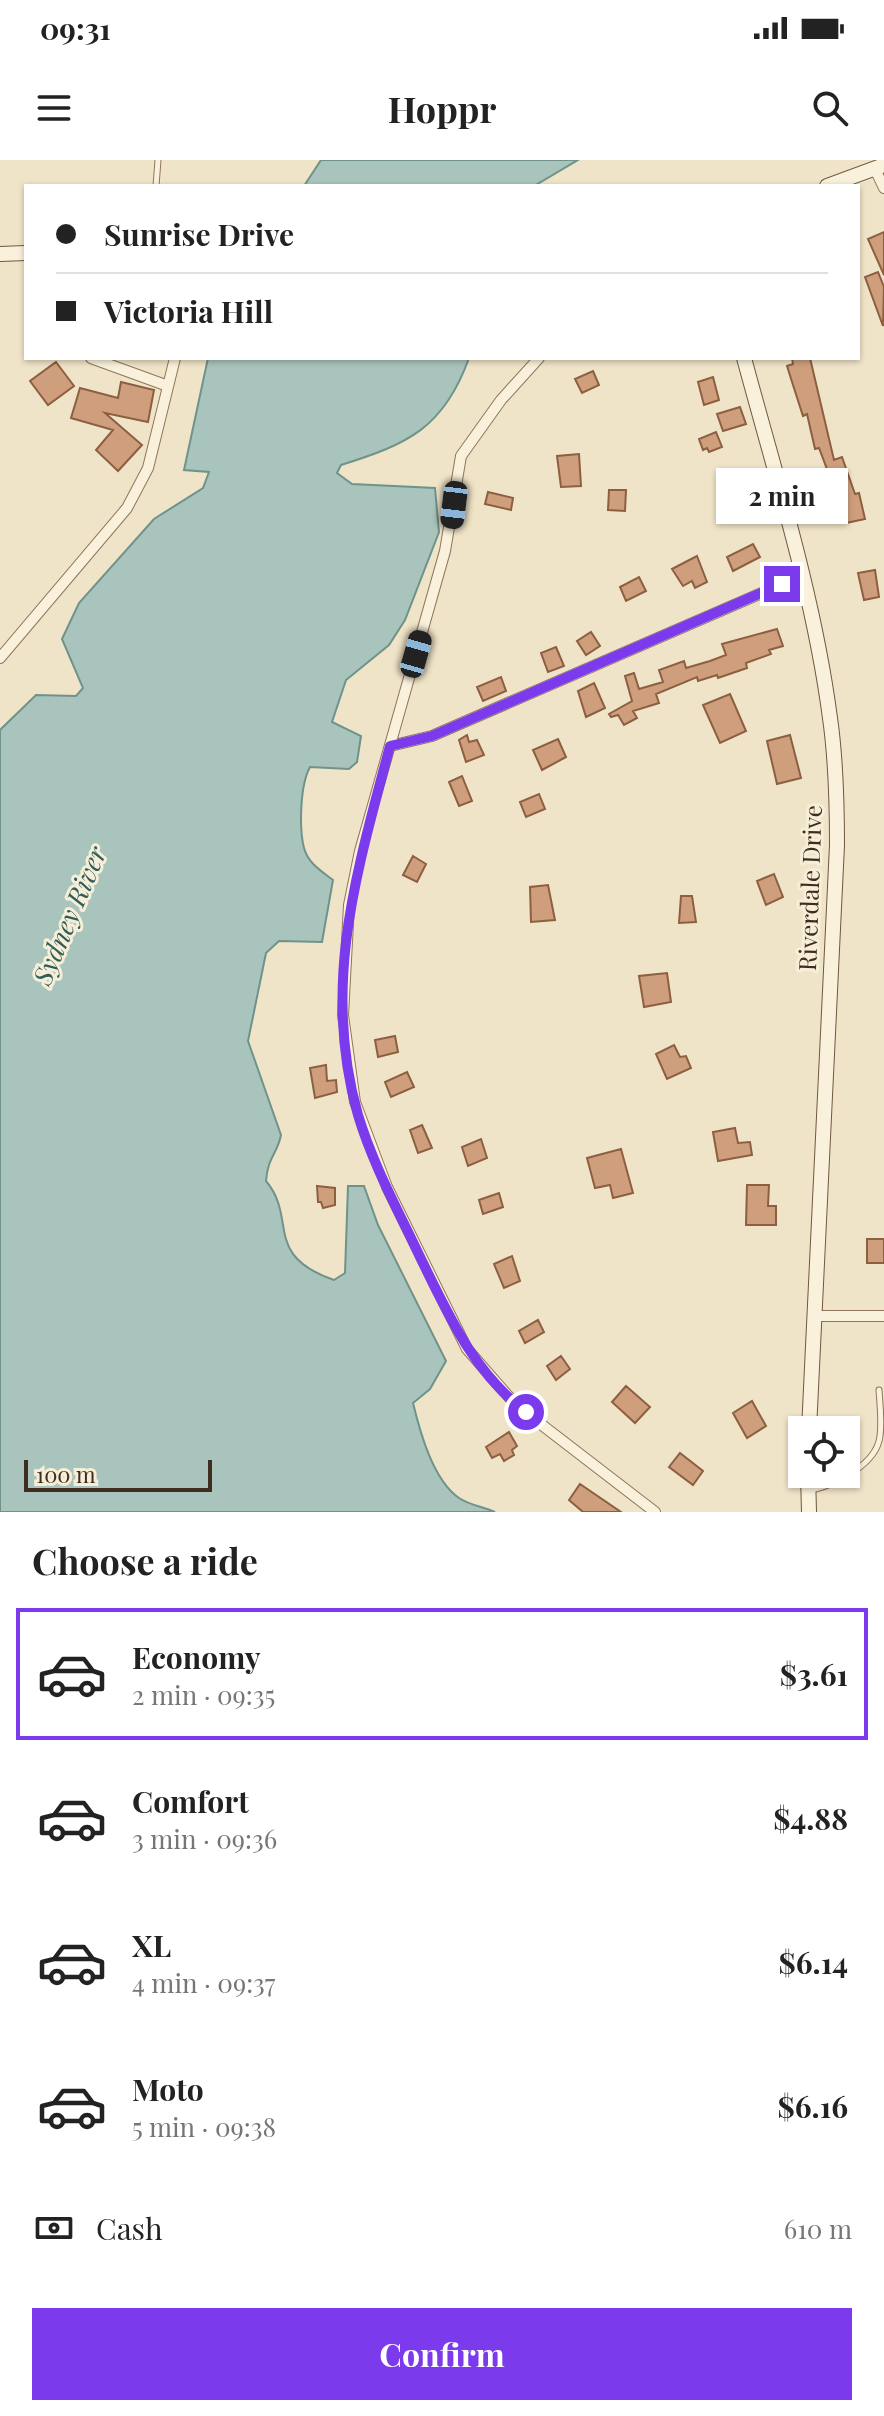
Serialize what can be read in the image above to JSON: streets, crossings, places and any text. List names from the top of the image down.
{
  "streets": {
    "main road": ["Riverdale Drive"]
  },
  "water": ["Sydney River"],
  "scale_bar": "100 m",
  "page": {
    "status": "09:31",
    "header": "Hoppr",
    "banner": ["Sunrise Drive", "Victoria Hill"],
    "bubble": "2 min",
    "scale": "100 m",
    "heading": "Choose a ride",
    "list": [
      {
        "name": "Economy",
        "note": "2 min · 09:35",
        "value": "$3.61"
      },
      {
        "name": "Comfort",
        "note": "3 min · 09:36",
        "value": "$4.88"
      },
      {
        "name": "XL",
        "note": "4 min · 09:37",
        "value": "$6.14"
      },
      {
        "name": "Moto",
        "note": "5 min · 09:38",
        "value": "$6.16"
      }
    ],
    "pay": ["Cash", "610 m"],
    "buttons": "Confirm"
  }
}
